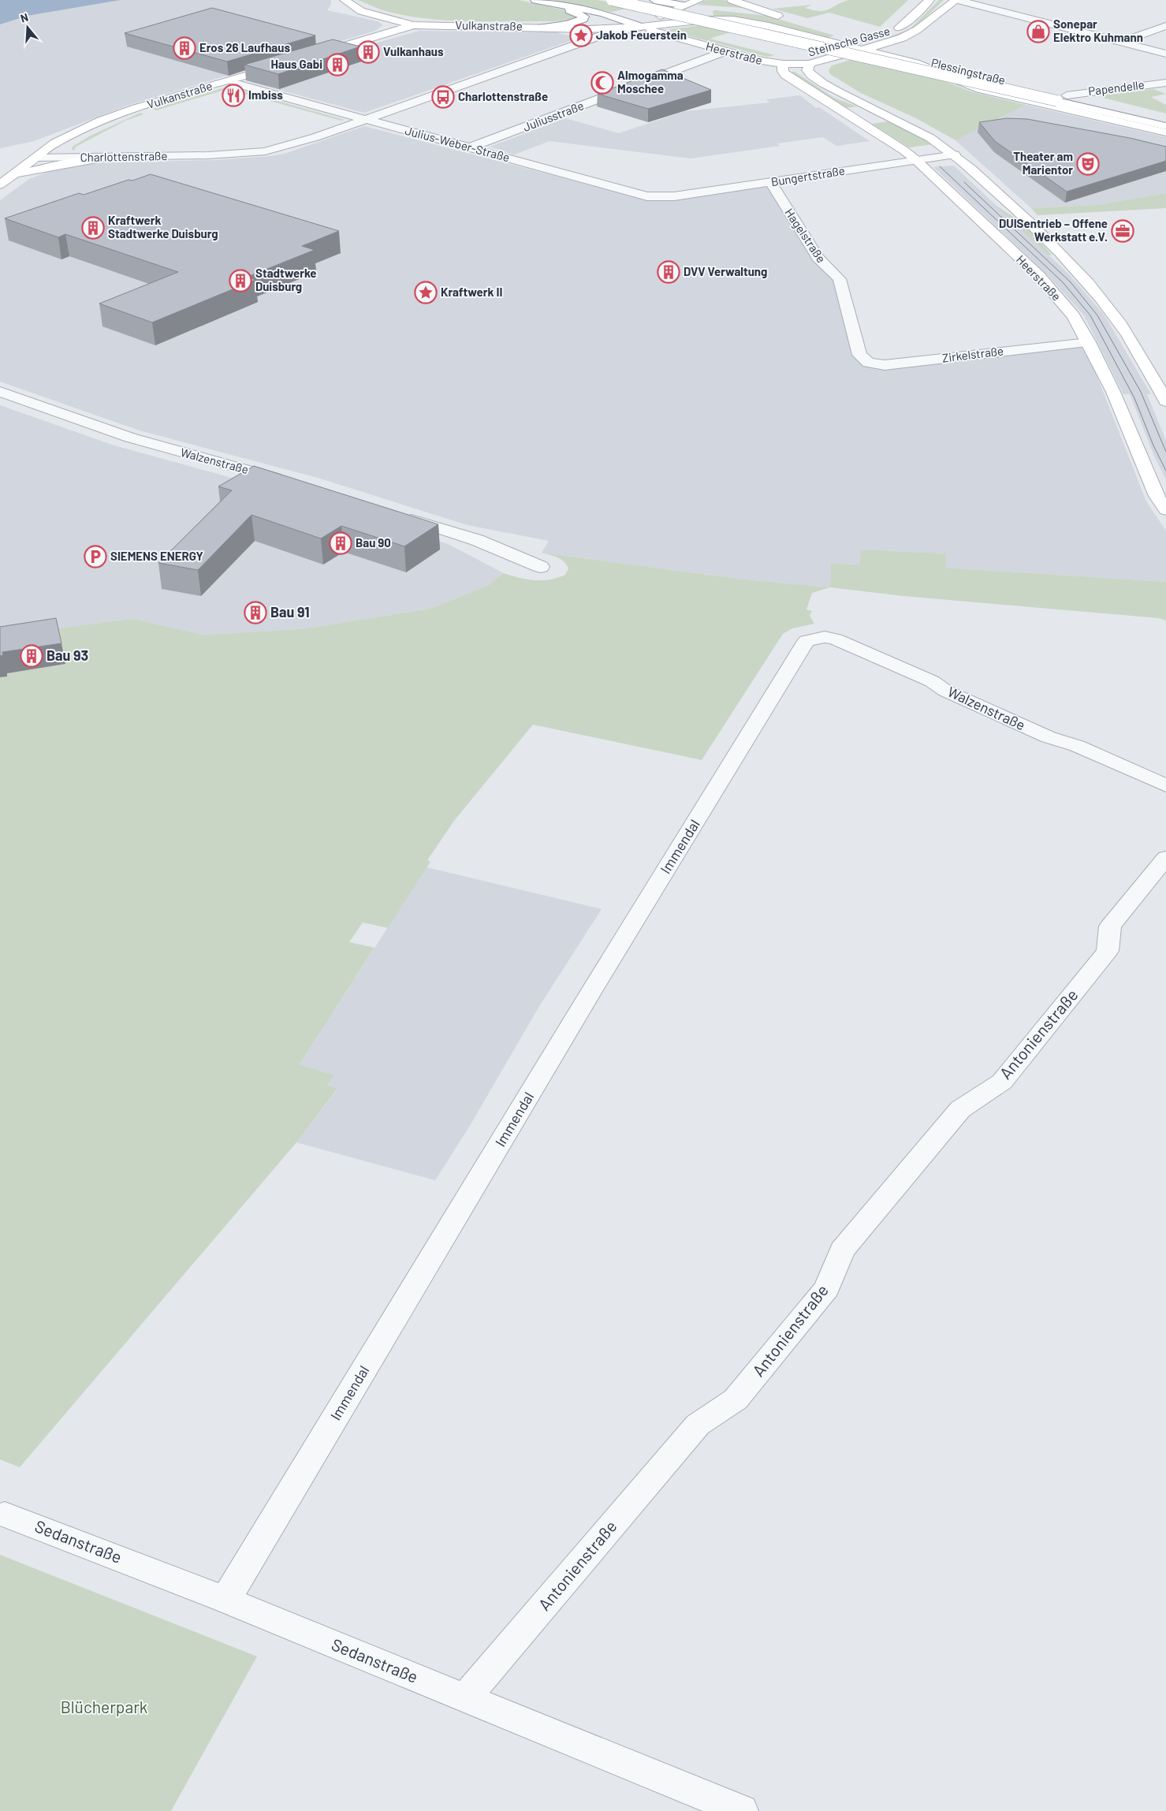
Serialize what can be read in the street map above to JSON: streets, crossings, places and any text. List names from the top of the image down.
{
  "streets": {
    "main road": [
      "Vulkanstraße",
      "Steinsche Gasse",
      "Heerstraße",
      "Plessingstraße"
    ],
    "street": [
      "Papendelle",
      "Juliusstraße",
      "Julius-Weber-Straße",
      "Charlottenstraße",
      "Bungertstraße",
      "Hagelstraße",
      "Zirkelstraße",
      "Walzenstraße",
      "Immendal",
      "Antonienstraße",
      "Sedanstraße"
    ]
  },
  "crossings": [
    ["Vulkanstraße", "Heerstraße"],
    ["Vulkanstraße", "Charlottenstraße"],
    ["Steinsche Gasse", "Heerstraße"],
    ["Steinsche Gasse", "Plessingstraße"],
    ["Heerstraße", "Juliusstraße"],
    ["Heerstraße", "Charlottenstraße"],
    ["Heerstraße", "Bungertstraße"],
    ["Heerstraße", "Zirkelstraße"],
    ["Plessingstraße", "Papendelle"],
    ["Juliusstraße", "Julius-Weber-Straße"],
    ["Julius-Weber-Straße", "Charlottenstraße"],
    ["Julius-Weber-Straße", "Bungertstraße"],
    ["Bungertstraße", "Hagelstraße"],
    ["Hagelstraße", "Zirkelstraße"],
    ["Walzenstraße", "Immendal"],
    ["Immendal", "Sedanstraße"],
    ["Antonienstraße", "Sedanstraße"]
  ],
  "parks": ["Blücherpark"],
  "places": {
    "shop": ["Sonepar Elektro Kuhmann"],
    "place": ["Jakob Feuerstein", "Kraftwerk II"],
    "building": [
      "Eros 26 Laufhaus",
      "Vulkanhaus",
      "Haus Gabi",
      "Kraftwerk Stadtwerke Duisburg",
      "DVV Verwaltung",
      "Stadtwerke Duisburg",
      "Bau 90",
      "Bau 91",
      "Bau 93"
    ],
    "mosque": ["Almogamma Moschee"],
    "restaurant": ["Imbiss"],
    "bus stop": ["Charlottenstraße"],
    "theatre": ["Theater am Marientor"],
    "office": ["DUISentrieb – Offene Werkstatt e.V."],
    "parking": ["SIEMENS ENERGY"]
  },
  "north": "top"
}
